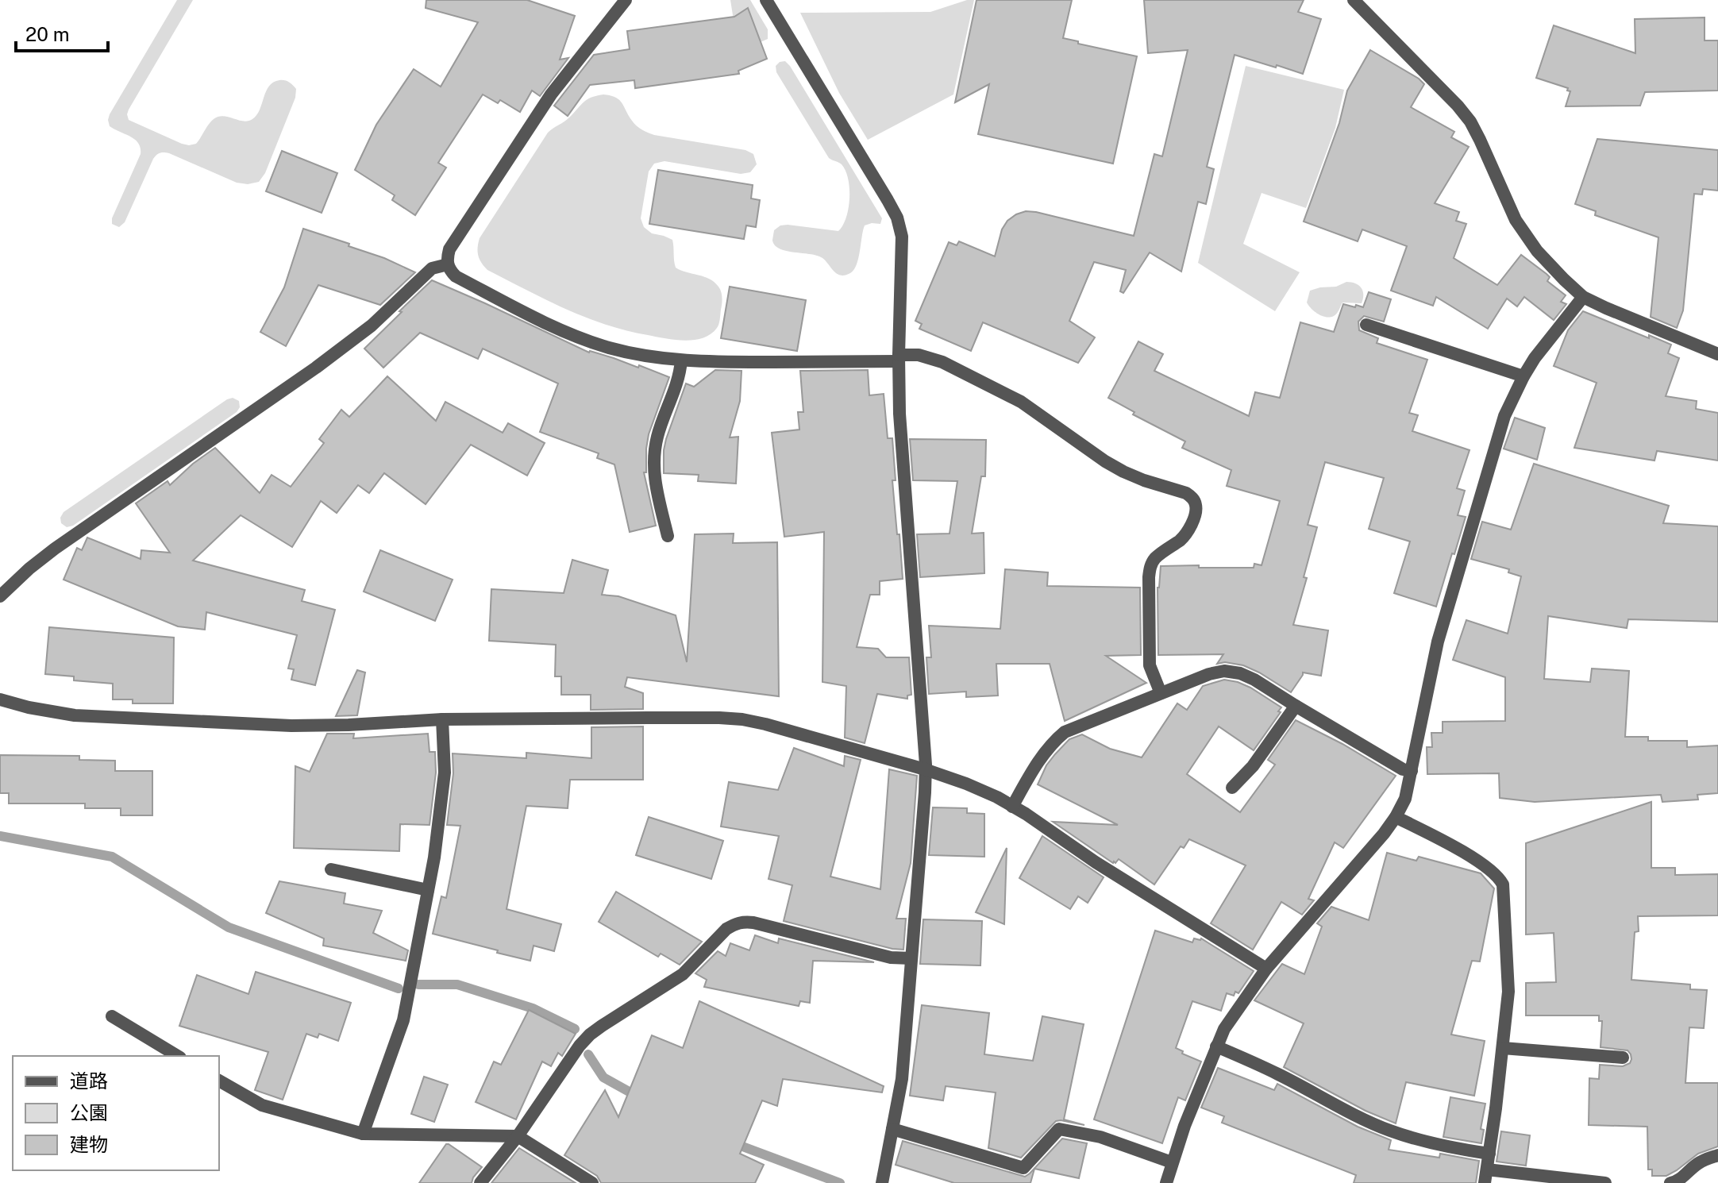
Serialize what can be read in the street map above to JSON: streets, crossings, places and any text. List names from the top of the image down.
{
  "legend": ["道路", "公園", "建物"],
  "scale_bar": "20 m"
}
